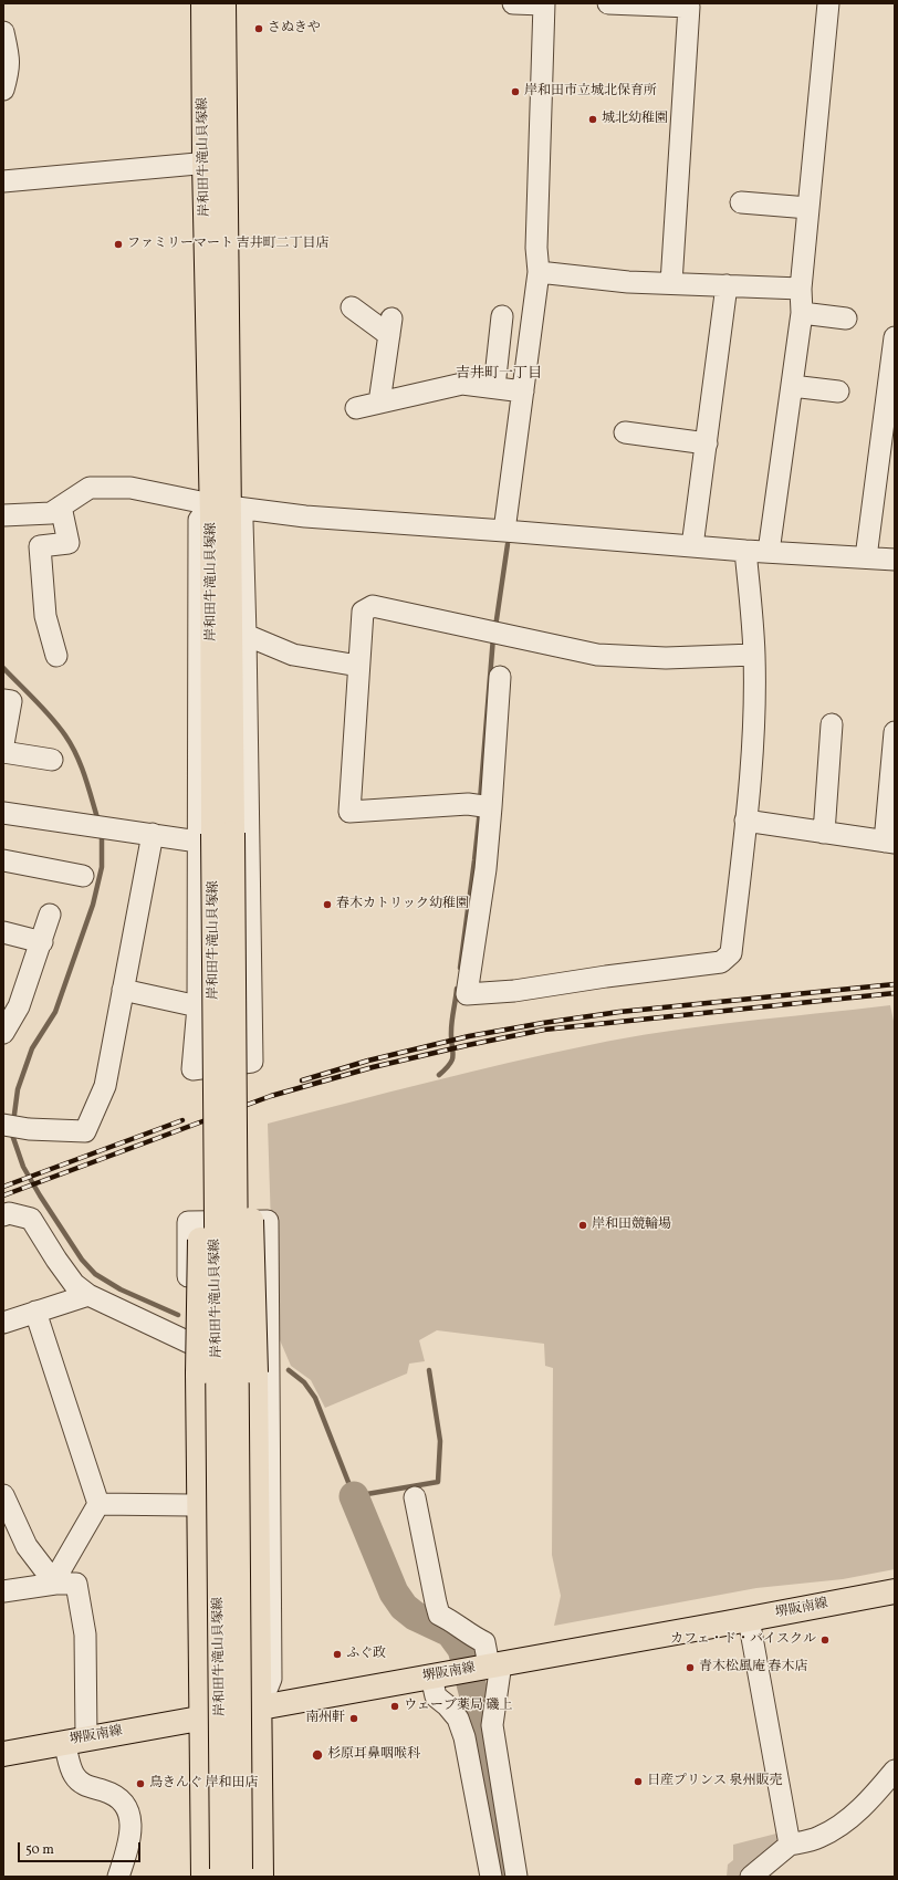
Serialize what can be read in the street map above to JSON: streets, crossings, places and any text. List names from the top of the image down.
{
  "streets": {
    "main road": ["岸和田牛滝山貝塚線", "堺阪南線"]
  },
  "districts": ["吉井町一丁目"],
  "places": [
    "さぬきや",
    "岸和田市立城北保育所",
    "城北幼稚園",
    "ファミリーマート 吉井町二丁目店",
    "春木カトリック幼稚園",
    "岸和田競輪場",
    "カフェ・ド・バイスクル",
    "ふぐ政",
    "青木松風庵 春木店",
    "ウェーブ薬局 磯上",
    "南州軒",
    "杉原耳鼻咽喉科",
    "日産プリンス 泉州販売",
    "鳥きんぐ 岸和田店"
  ],
  "scale_bar": "50 m"
}
